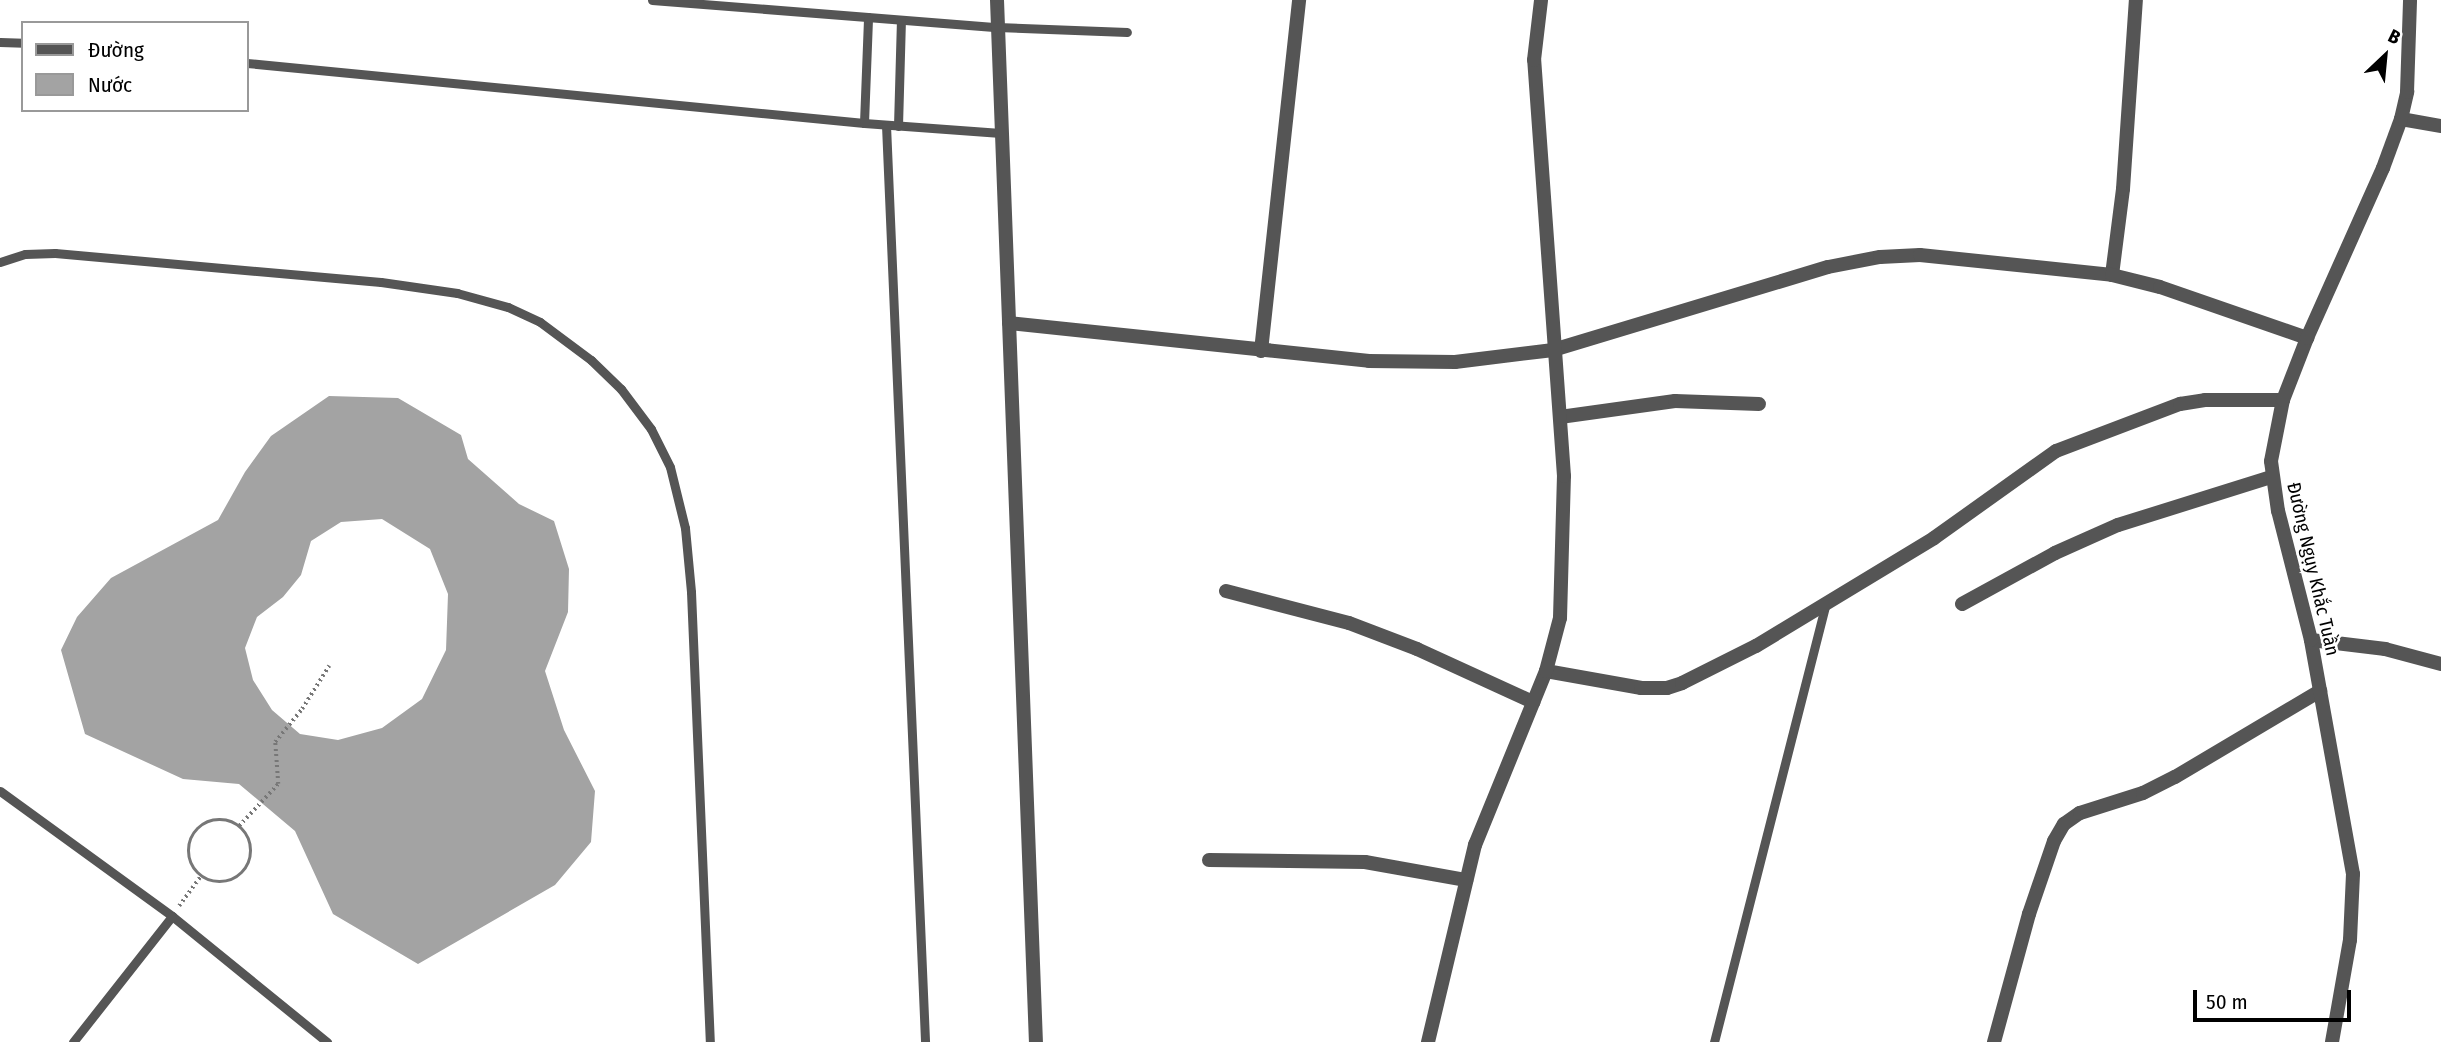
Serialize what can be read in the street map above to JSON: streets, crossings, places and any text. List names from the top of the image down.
{
  "streets": {
    "street": ["Đường Ngụy Khắc Tuần"]
  },
  "legend": ["Đường", "Nước"],
  "scale_bar": "50 m",
  "north": "top right"
}
